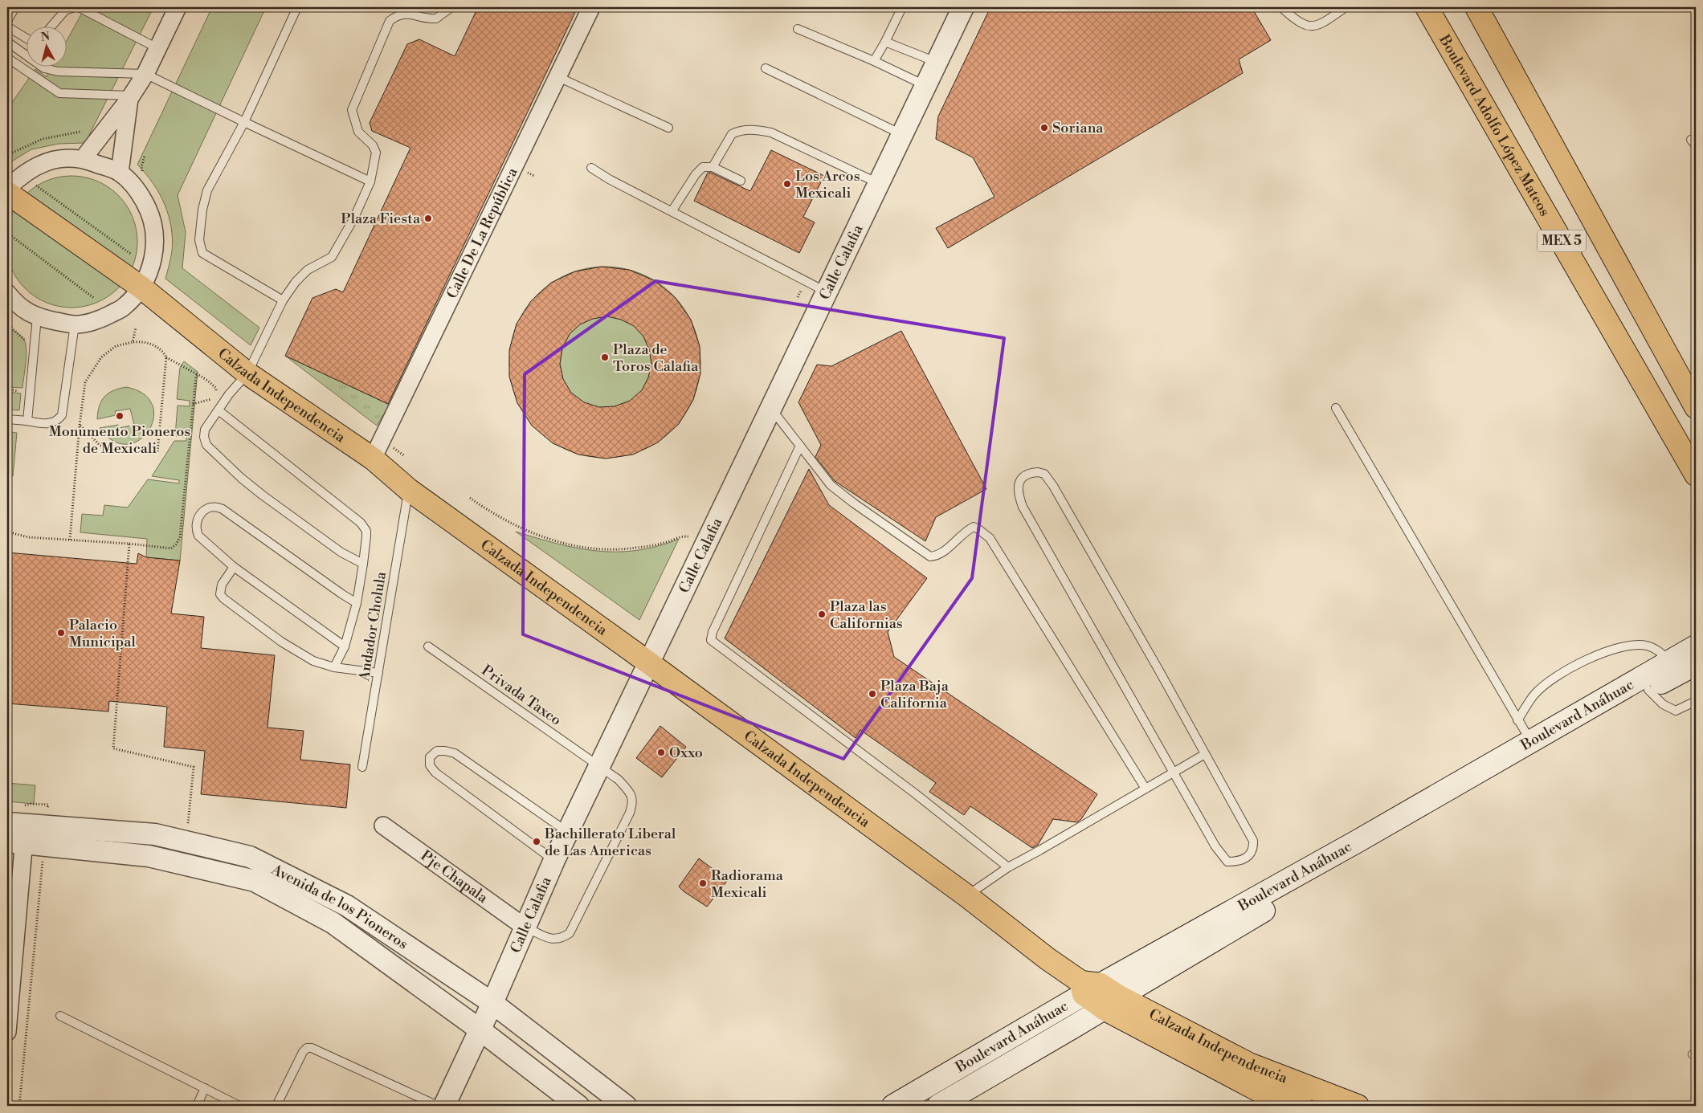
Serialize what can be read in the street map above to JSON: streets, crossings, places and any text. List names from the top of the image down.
{
  "streets": {
    "main road": [
      "Boulevard Adolfo López Mateos",
      "MEX 5",
      "Calzada Independencia",
      "Boulevard Anáhuac"
    ],
    "street": [
      "Calle De La República",
      "Calle Calafia",
      "Pje Chapala",
      "Avenida de los Pioneros"
    ],
    "lane": ["Andador Cholula", "Privada Taxco"]
  },
  "crossings": [
    ["Calle De La República", "Calzada Independencia"],
    ["Calle Calafia", "Calzada Independencia"],
    ["Calle Calafia", "Privada Taxco"],
    ["Calle Calafia", "Pje Chapala"],
    ["Calle Calafia", "Avenida de los Pioneros"],
    ["Calzada Independencia", "Andador Cholula"],
    ["Calzada Independencia", "Boulevard Anáhuac"],
    ["Privada Taxco", "Pje Chapala"]
  ],
  "places": [
    "Soriana",
    "Los Arcos Mexicali",
    "Plaza Fiesta",
    "Plaza de Toros Calafia",
    "Monumento Pioneros de Mexicali",
    "Plaza las Californias",
    "Palacio Municipal",
    "Plaza Baja California",
    "Oxxo",
    "Bachillerato Liberal de Las Americas",
    "Radiorama Mexicali"
  ],
  "north": "top"
}
